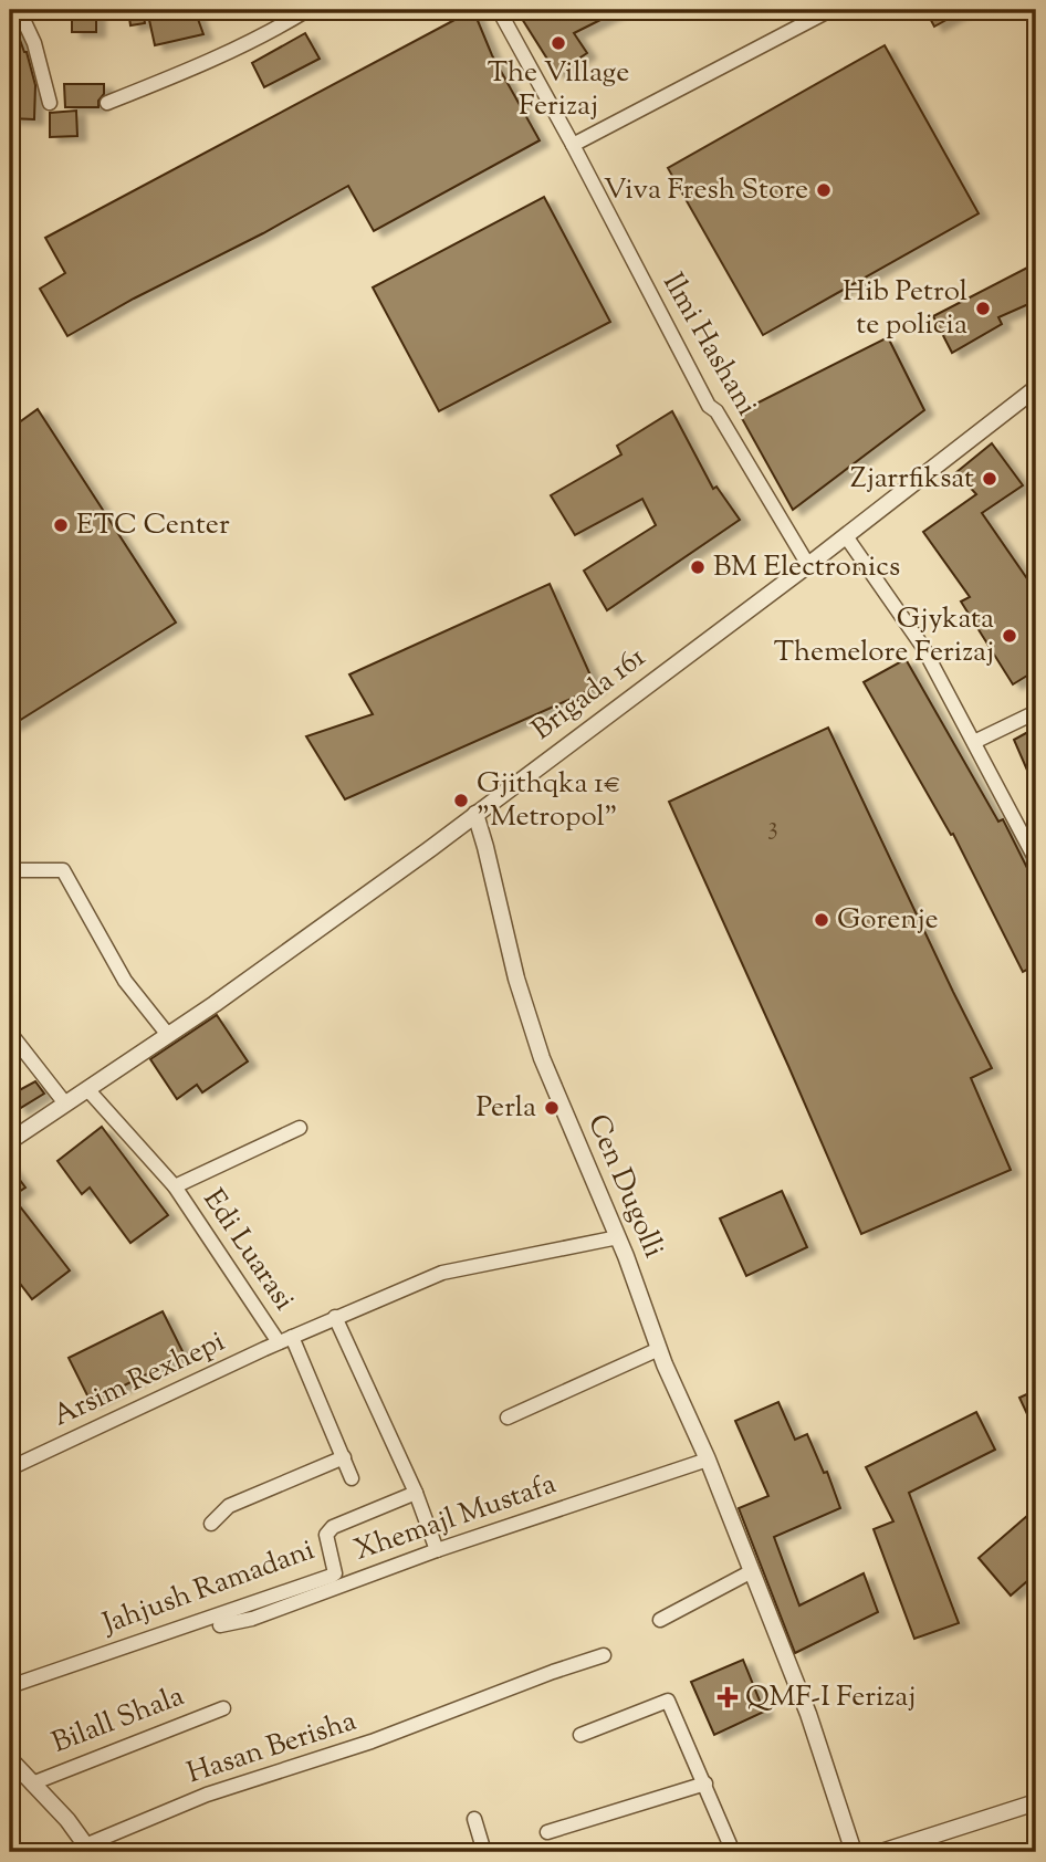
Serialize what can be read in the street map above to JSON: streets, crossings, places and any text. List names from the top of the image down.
{
  "streets": {
    "street": [
      "Ilmi Hashani",
      "Brigada 161",
      "Cen Dugolli",
      "Edi Luarasi",
      "Arsim Rexhepi",
      "Xhemajl Mustafa",
      "Jahjush Ramadani",
      "Bilall Shala",
      "Hasan Berisha"
    ]
  },
  "crossings": [
    ["Ilmi Hashani", "Brigada 161"],
    ["Brigada 161", "Cen Dugolli"],
    ["Brigada 161", "Edi Luarasi"],
    ["Cen Dugolli", "Arsim Rexhepi"],
    ["Cen Dugolli", "Xhemajl Mustafa"],
    ["Edi Luarasi", "Arsim Rexhepi"],
    ["Bilall Shala", "Hasan Berisha"]
  ],
  "places": {
    "other": [
      "The Village Ferizaj",
      "Viva Fresh Store",
      "Hib Petrol te policia",
      "Zjarrfiksat",
      "ETC Center",
      "BM Electronics",
      "Gjykata Themelore Ferizaj",
      "Gjithqka 1€ \"Metropol\"",
      "Gorenje",
      "Perla"
    ],
    "health": ["QMF-I Ferizaj"]
  },
  "house_numbers": ["3"]
}
